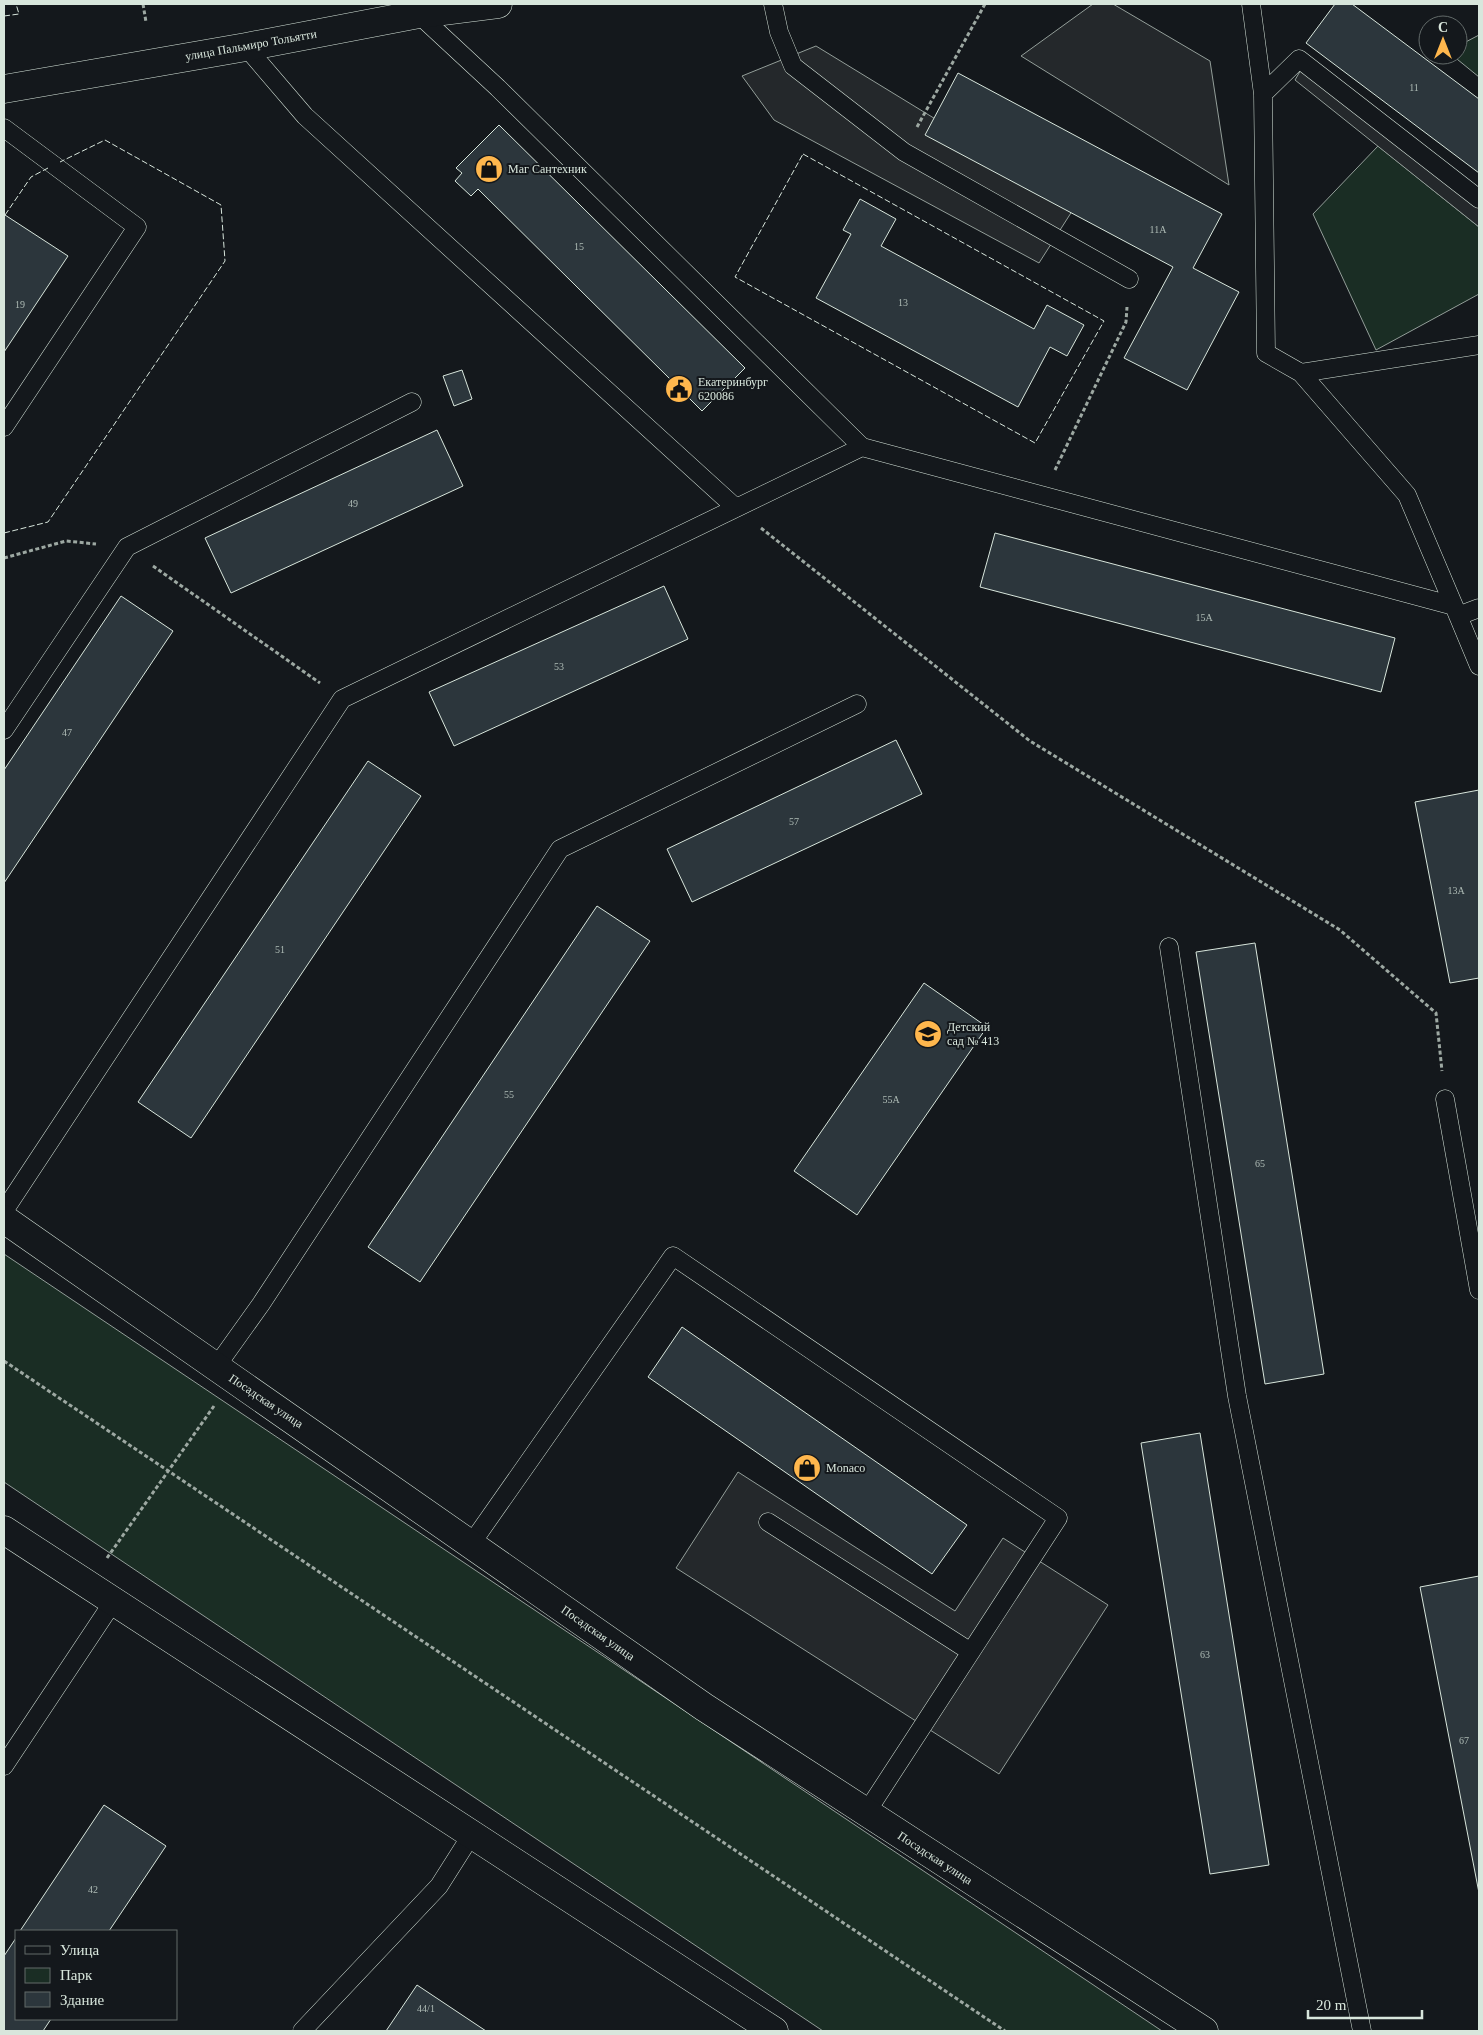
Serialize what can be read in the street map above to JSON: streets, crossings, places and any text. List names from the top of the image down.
{
  "streets": {
    "street": ["улица Пальмиро Тольятти", "Посадская улица"]
  },
  "places": {
    "shop": ["Маг Сантехник", "Monaco"],
    "public building": ["Екатеринбург 620086"],
    "school or university": ["Детский сад № 413"]
  },
  "house_numbers": [
    "11",
    "11А",
    "15",
    "13",
    "19",
    "49",
    "15А",
    "53",
    "47",
    "57",
    "13А",
    "51",
    "55",
    "55А",
    "65",
    "63",
    "67",
    "42",
    "44/1"
  ],
  "legend": ["Улица", "Парк", "Здание"],
  "scale_bar": "20 m",
  "north": "top"
}
